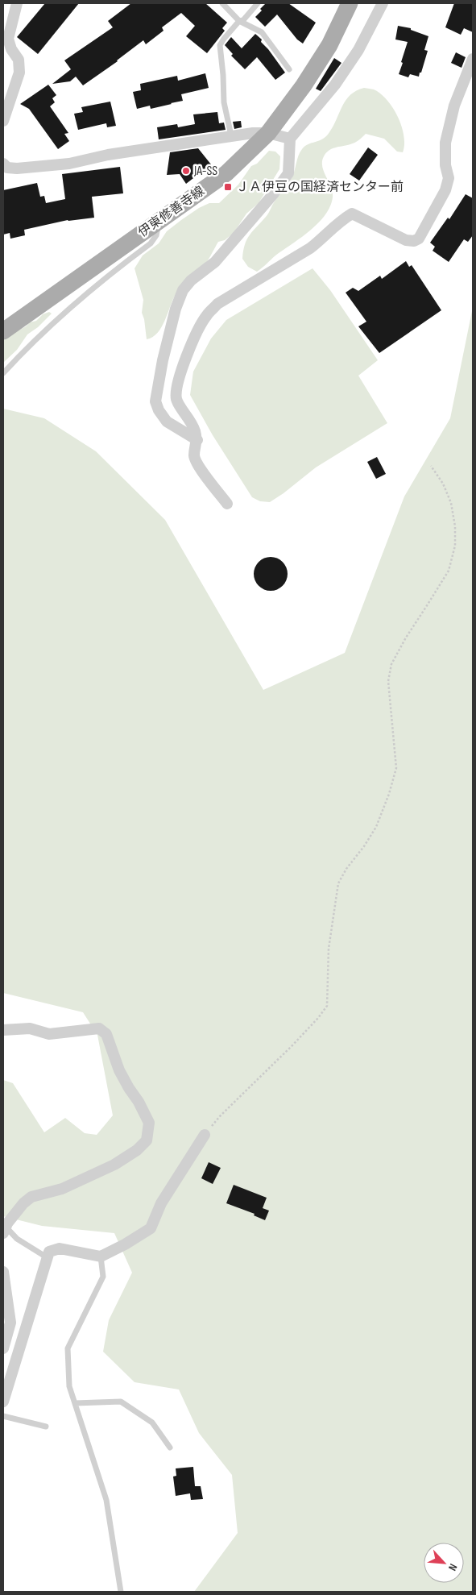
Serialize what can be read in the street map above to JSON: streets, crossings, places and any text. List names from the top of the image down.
{
  "streets": {
    "main road": ["伊東修善寺線"]
  },
  "places": {
    "other": ["JA-SS"],
    "transit": ["ＪＡ伊豆の国経済センター前"]
  },
  "north": "bottom right"
}
